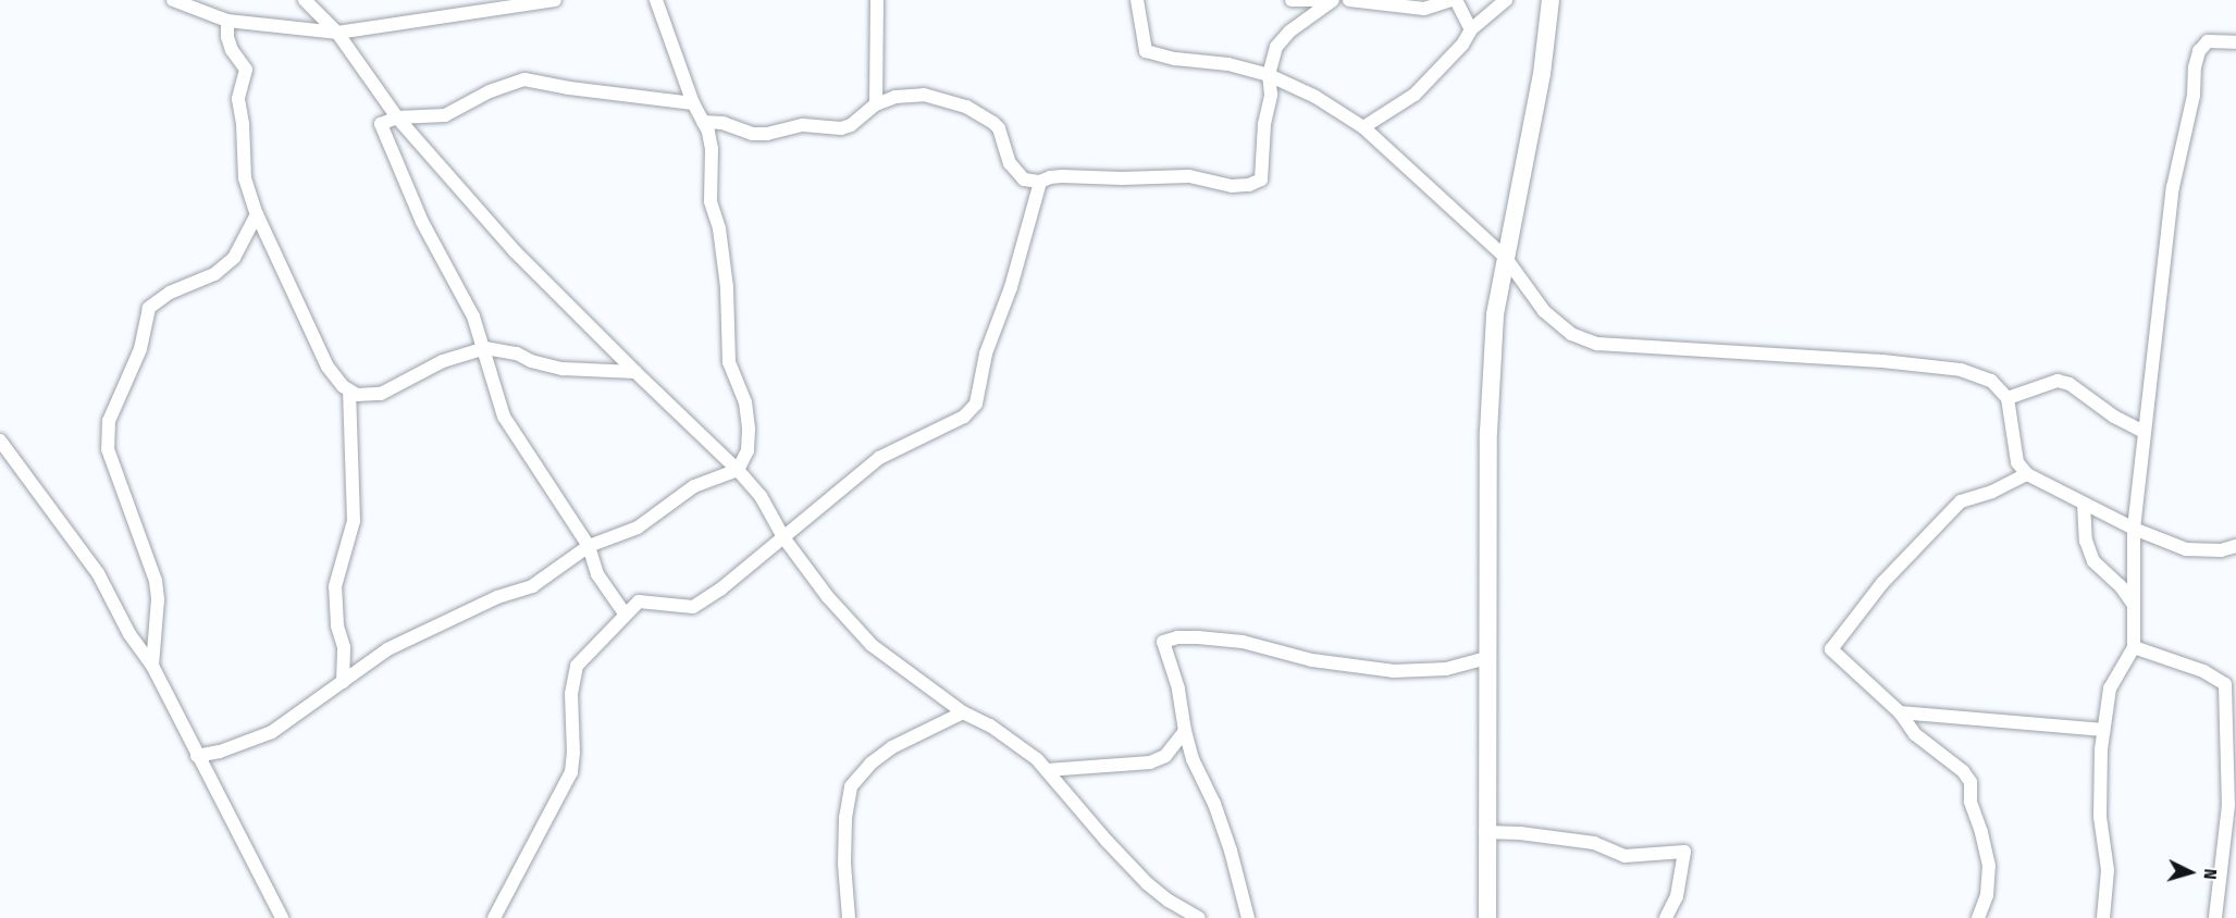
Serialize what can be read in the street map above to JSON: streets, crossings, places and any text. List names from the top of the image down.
{
  "north": "right"
}
